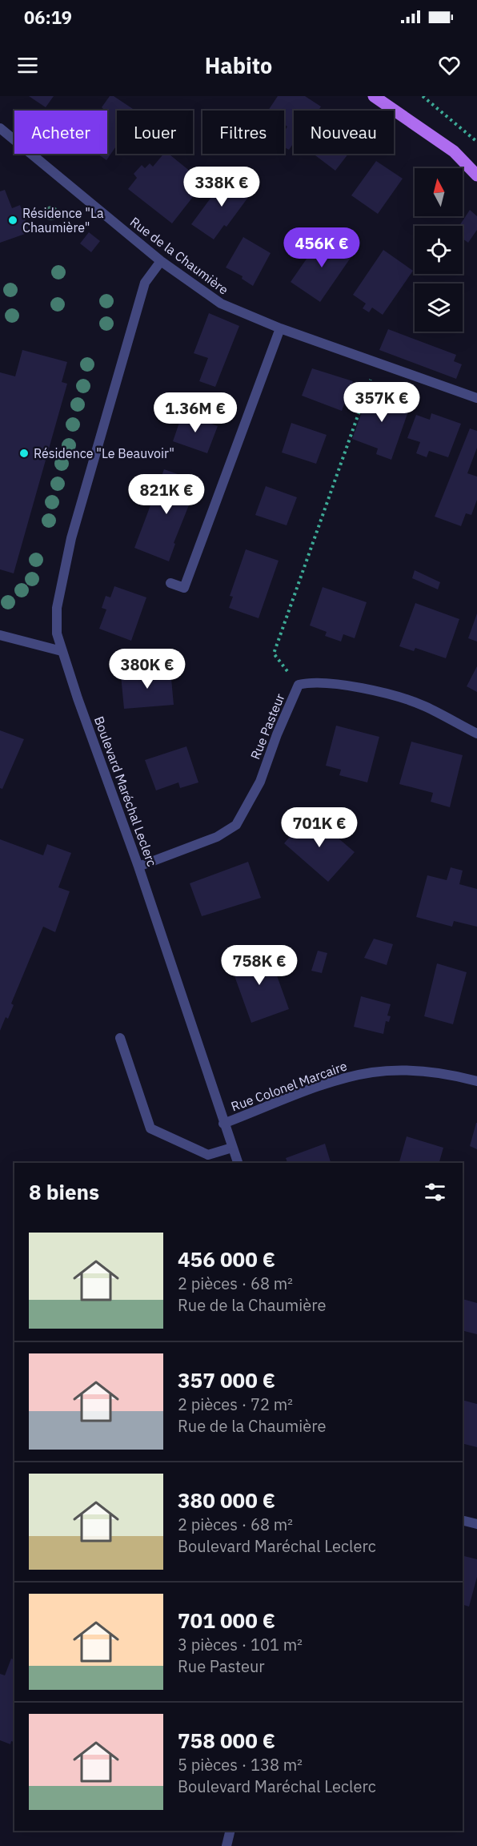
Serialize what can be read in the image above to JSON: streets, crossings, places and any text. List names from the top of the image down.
{
  "streets": {
    "street": [
      "Rue de la Chaumière",
      "Rue Pasteur",
      "Boulevard Maréchal Leclerc",
      "Rue Colonel Marcaire"
    ]
  },
  "crossings": [
    ["Rue de la Chaumière", "Boulevard Maréchal Leclerc"],
    ["Rue Pasteur", "Boulevard Maréchal Leclerc"],
    ["Boulevard Maréchal Leclerc", "Rue Colonel Marcaire"]
  ],
  "places": ["Résidence \"La Chaumière\"", "Résidence \"Le Beauvoir\""],
  "north": "top",
  "page": {
    "status": "06:19",
    "header": "Habito",
    "chip": [
      "Acheter",
      "Louer",
      "Filtres",
      "Nouveau"
    ],
    "price": [
      "338K €",
      "456K €",
      "357K €",
      "1.36M €",
      "821K €",
      "380K €",
      "701K €",
      "758K €"
    ],
    "heading": "8 biens",
    "list": [
      {
        "name": "456 000 €",
        "note": "2 pièces · 68 m² · Rue de la Chaumière"
      },
      {
        "name": "357 000 €",
        "note": "2 pièces · 72 m² · Rue de la Chaumière"
      },
      {
        "name": "380 000 €",
        "note": "2 pièces · 68 m² · Boulevard Maréchal Leclerc"
      },
      {
        "name": "701 000 €",
        "note": "3 pièces · 101 m² · Rue Pasteur"
      },
      {
        "name": "758 000 €",
        "note": "5 pièces · 138 m² · Boulevard Maréchal Leclerc"
      }
    ]
  }
}
